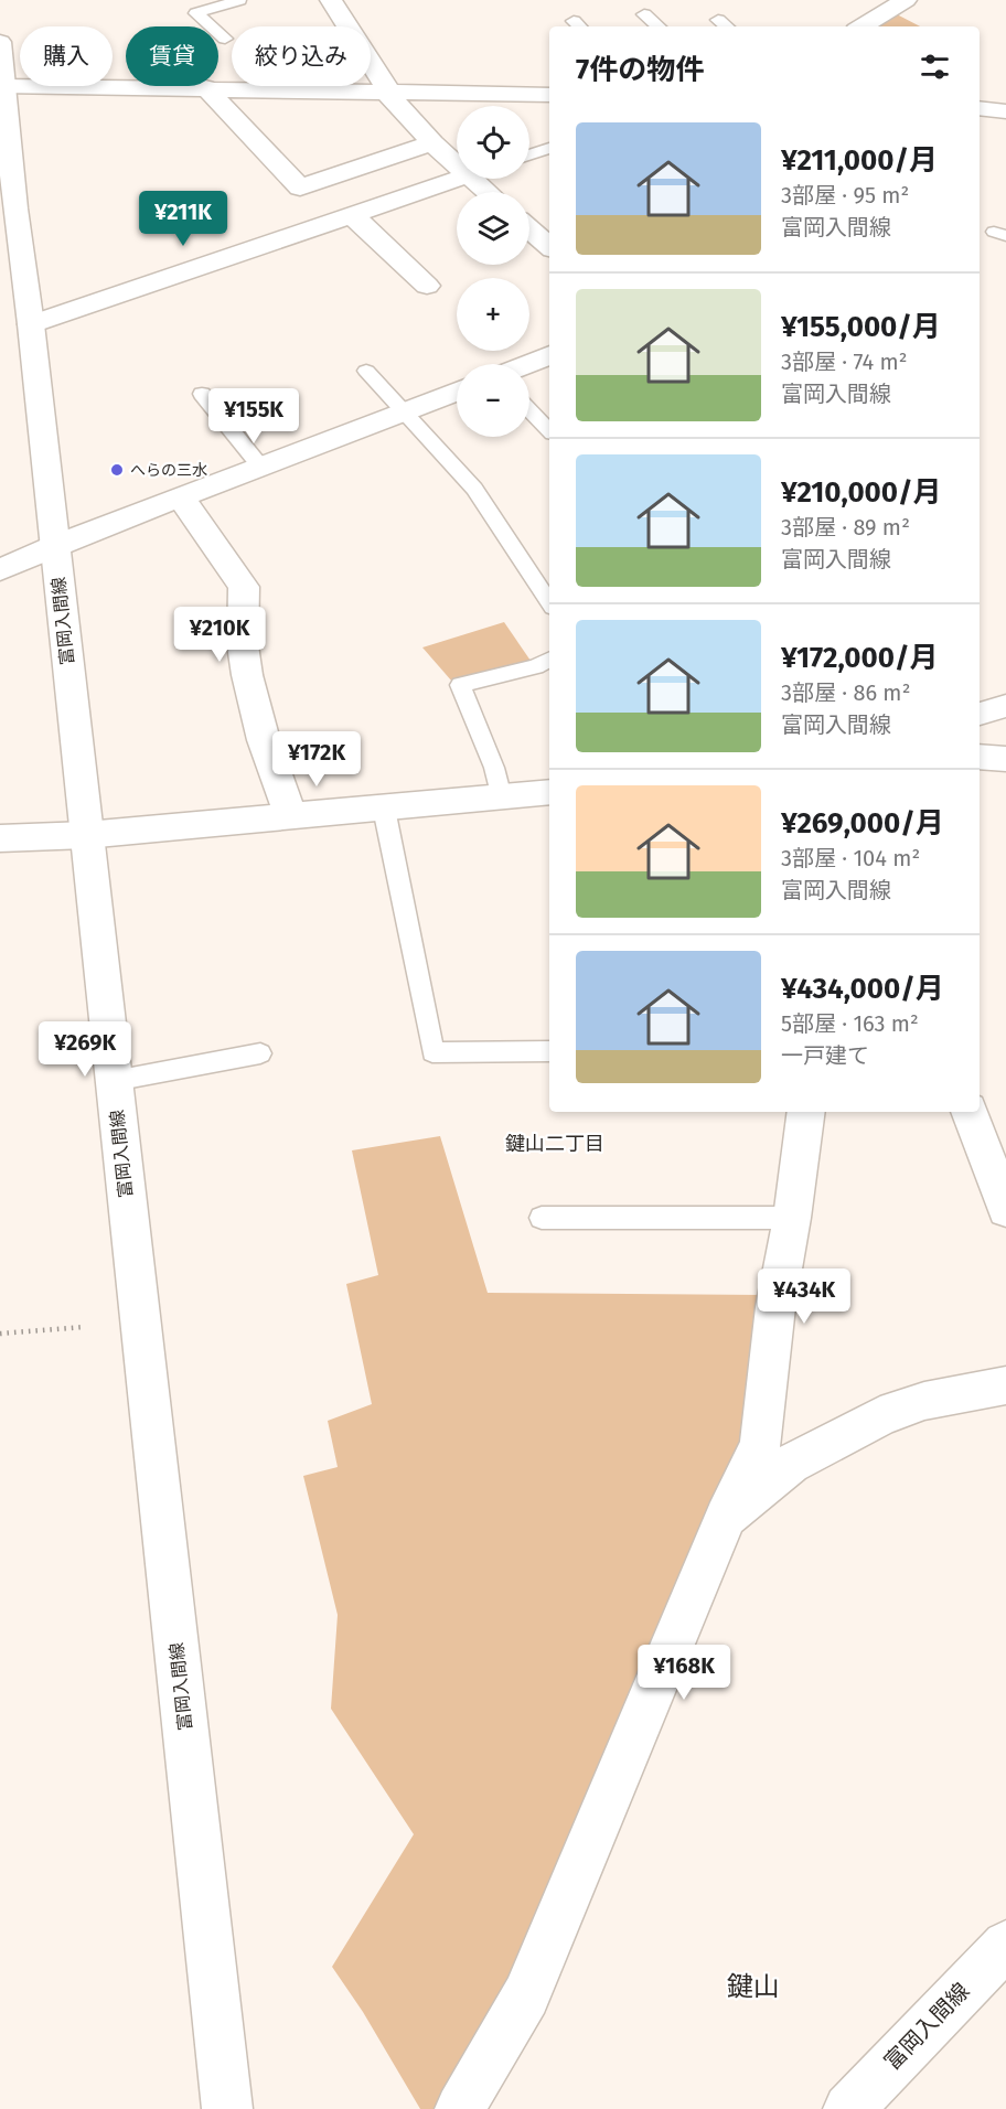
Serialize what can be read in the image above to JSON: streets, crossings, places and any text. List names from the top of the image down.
{
  "streets": {
    "street": ["富岡入間線"]
  },
  "districts": ["鍵山二丁目", "鍵山"],
  "places": ["へらの三水"],
  "page": {
    "chip": ["購入", "賃貸", "絞り込み"],
    "heading": "7件の物件",
    "map_buttons": ["+", "−"],
    "list": [
      {
        "name": "¥211,000/月",
        "note": "3部屋 · 95 m² · 富岡入間線"
      },
      {
        "name": "¥155,000/月",
        "note": "3部屋 · 74 m² · 富岡入間線"
      },
      {
        "name": "¥210,000/月",
        "note": "3部屋 · 89 m² · 富岡入間線"
      },
      {
        "name": "¥172,000/月",
        "note": "3部屋 · 86 m² · 富岡入間線"
      },
      {
        "name": "¥269,000/月",
        "note": "3部屋 · 104 m² · 富岡入間線"
      },
      {
        "name": "¥434,000/月",
        "note": "5部屋 · 163 m² · 一戸建て"
      }
    ],
    "price": [
      "¥211K",
      "¥155K",
      "¥210K",
      "¥172K",
      "¥269K",
      "¥434K",
      "¥168K"
    ]
  }
}
